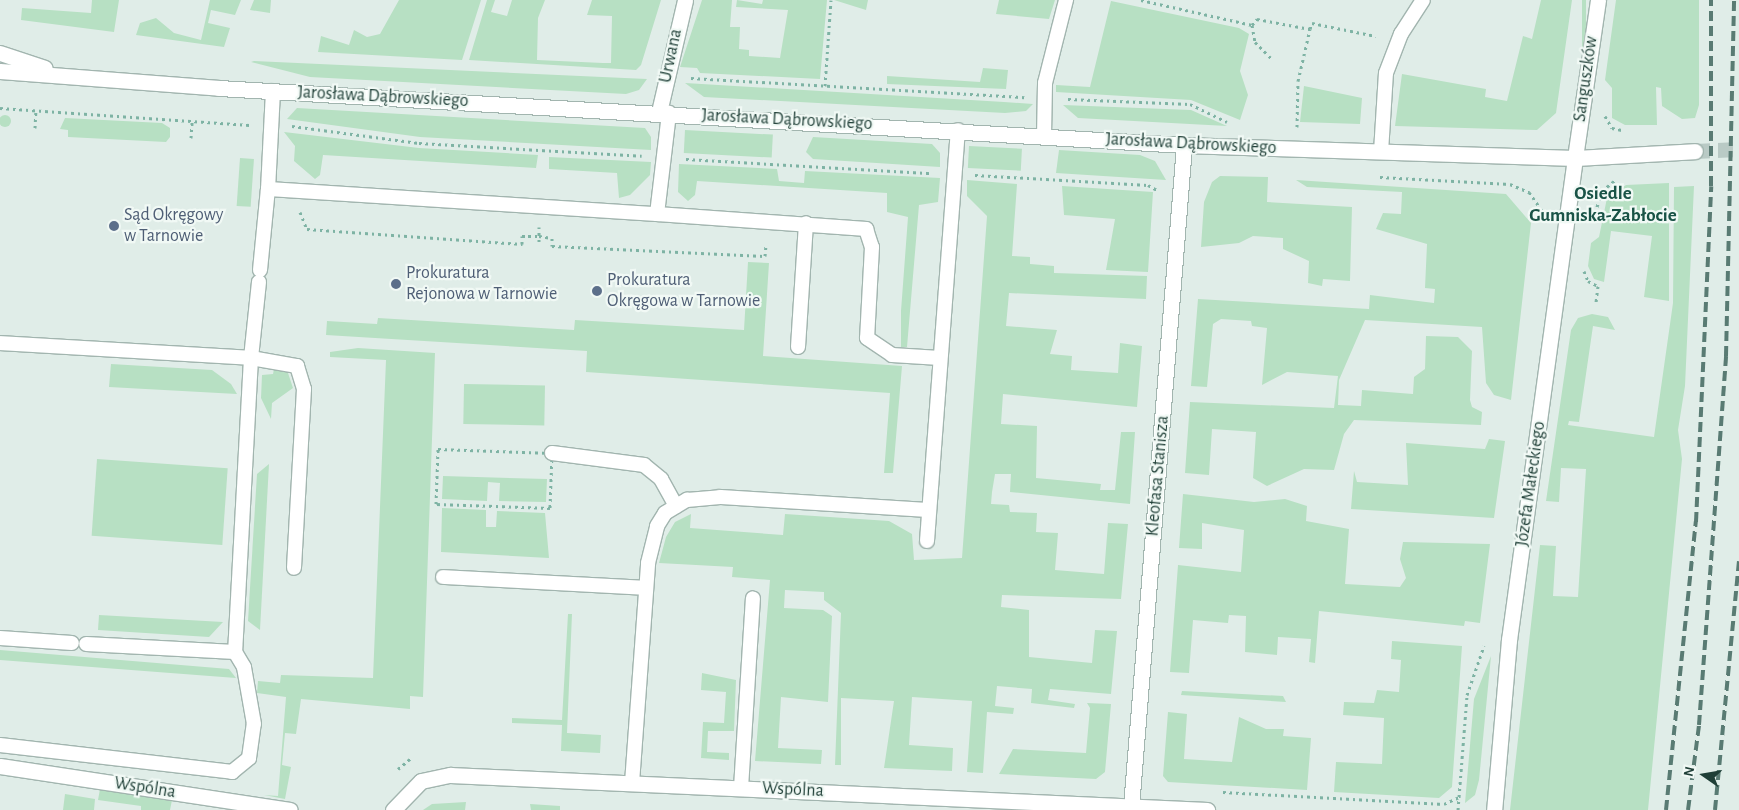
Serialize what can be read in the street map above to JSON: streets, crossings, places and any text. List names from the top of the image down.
{
  "streets": {
    "street": [
      "Urwana",
      "Sanguszków",
      "Jarosława Dąbrowskiego",
      "Kleofasa Stanisza",
      "Józefa Małeckiego",
      "Wspólna"
    ]
  },
  "crossings": [
    ["Urwana", "Jarosława Dąbrowskiego"],
    ["Sanguszków", "Jarosława Dąbrowskiego"],
    ["Sanguszków", "Józefa Małeckiego"],
    ["Jarosława Dąbrowskiego", "Kleofasa Stanisza"],
    ["Jarosława Dąbrowskiego", "Józefa Małeckiego"],
    ["Kleofasa Stanisza", "Wspólna"]
  ],
  "districts": ["Osiedle Gumniska-Zabłocie"],
  "places": ["Sąd Okręgowy w Tarnowie", "Prokuratura Rejonowa w Tarnowie", "Prokuratura Okręgowa w Tarnowie"],
  "north": "left"
}
